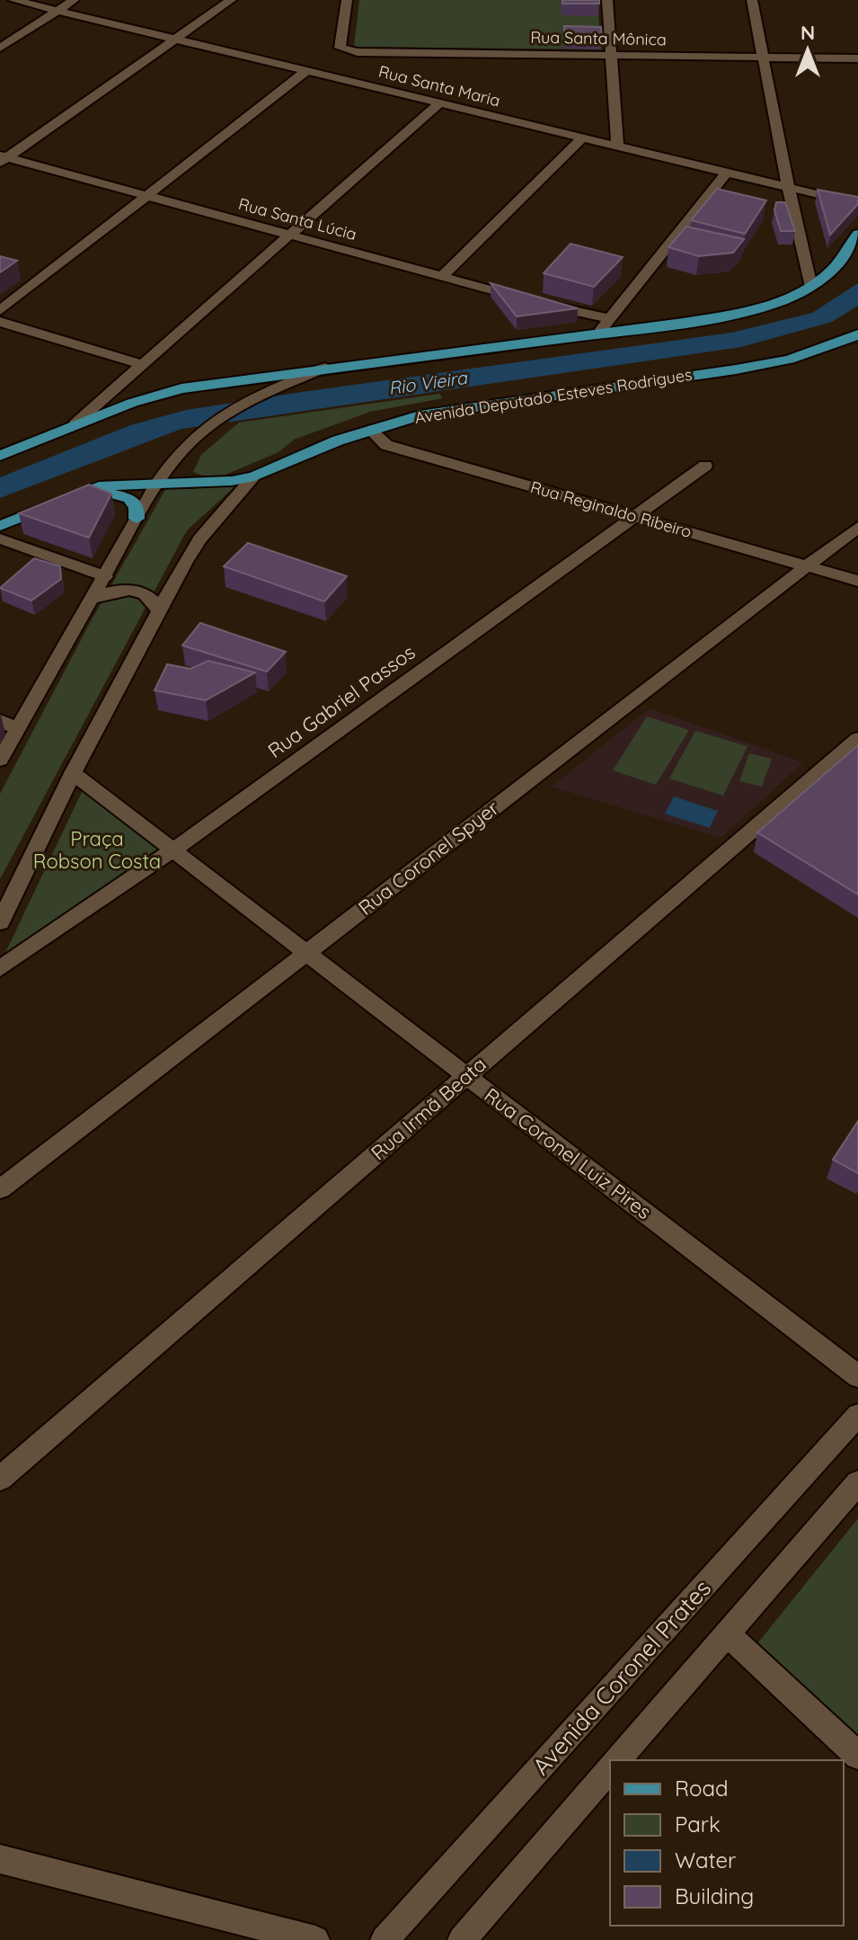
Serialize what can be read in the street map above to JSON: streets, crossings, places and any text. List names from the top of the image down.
{
  "streets": {
    "main road": ["Avenida Deputado Esteves Rodrigues"],
    "street": [
      "Rua Santa Mônica",
      "Rua Santa Maria",
      "Rua Santa Lúcia",
      "Rua Reginaldo Ribeiro",
      "Rua Gabriel Passos",
      "Rua Coronel Spyer",
      "Rua Irmã Beata",
      "Rua Coronel Luiz Pires",
      "Avenida Coronel Prates"
    ]
  },
  "crossings": [
    ["Avenida Deputado Esteves Rodrigues", "Rua Reginaldo Ribeiro"],
    ["Avenida Deputado Esteves Rodrigues", "Rua Coronel Luiz Pires"],
    ["Rua Reginaldo Ribeiro", "Rua Gabriel Passos"],
    ["Rua Reginaldo Ribeiro", "Rua Coronel Spyer"],
    ["Rua Gabriel Passos", "Rua Coronel Luiz Pires"],
    ["Rua Coronel Spyer", "Rua Coronel Luiz Pires"],
    ["Rua Irmã Beata", "Rua Coronel Luiz Pires"]
  ],
  "water": ["Rio Vieira"],
  "parks": ["Praça Robson Costa"],
  "legend": [
    "Road",
    "Park",
    "Water",
    "Building"
  ],
  "north": "top"
}
